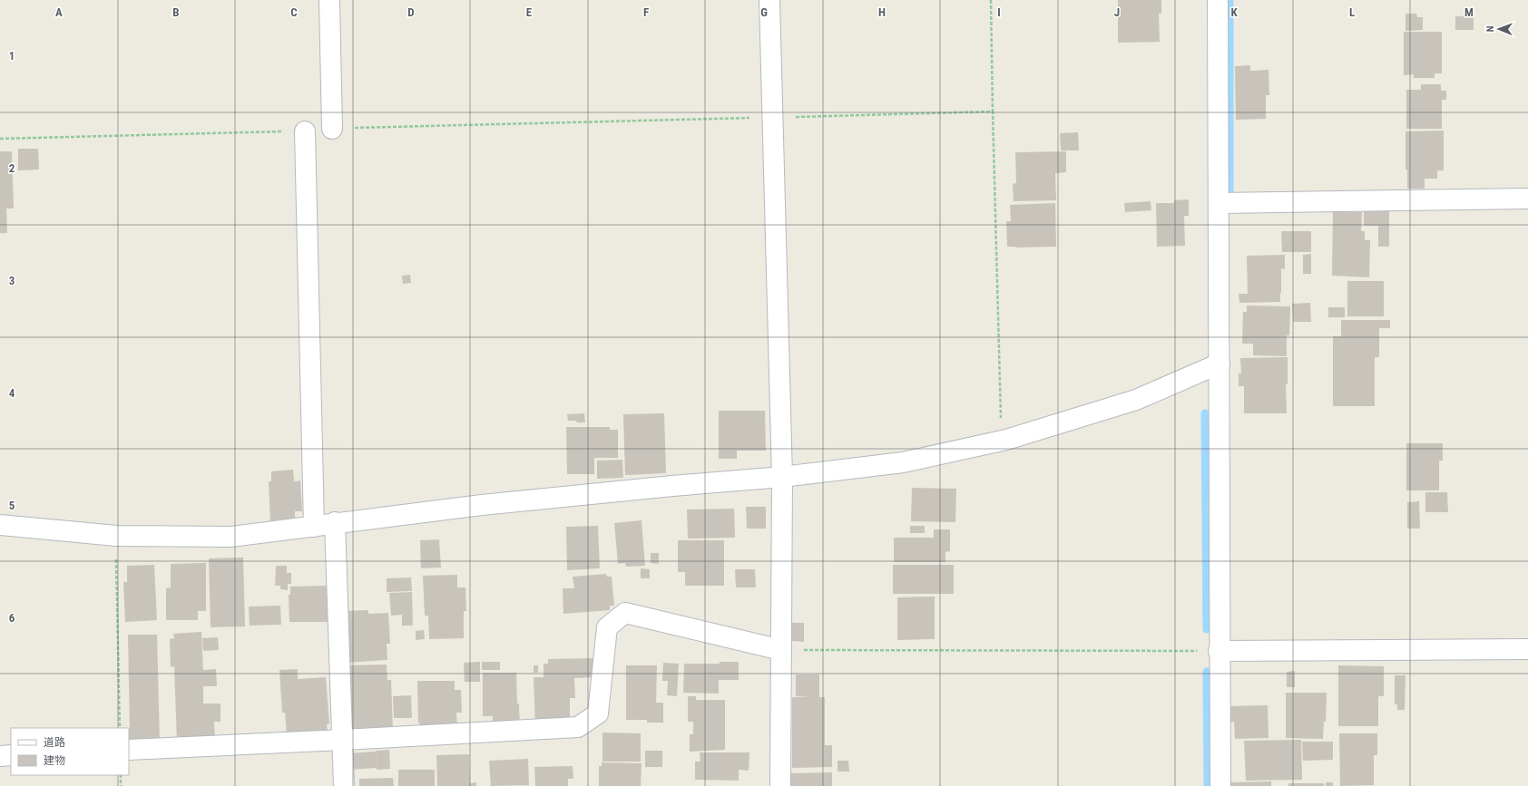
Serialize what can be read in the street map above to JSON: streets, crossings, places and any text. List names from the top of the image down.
{
  "legend": ["道路", "建物"],
  "north": "left",
  "grid": {
    "columns": [
      "A",
      "B",
      "C",
      "D",
      "E",
      "F",
      "G",
      "H",
      "I",
      "J",
      "K",
      "L",
      "M"
    ],
    "rows": [
      "1",
      "2",
      "3",
      "4",
      "5",
      "6"
    ]
  }
}
